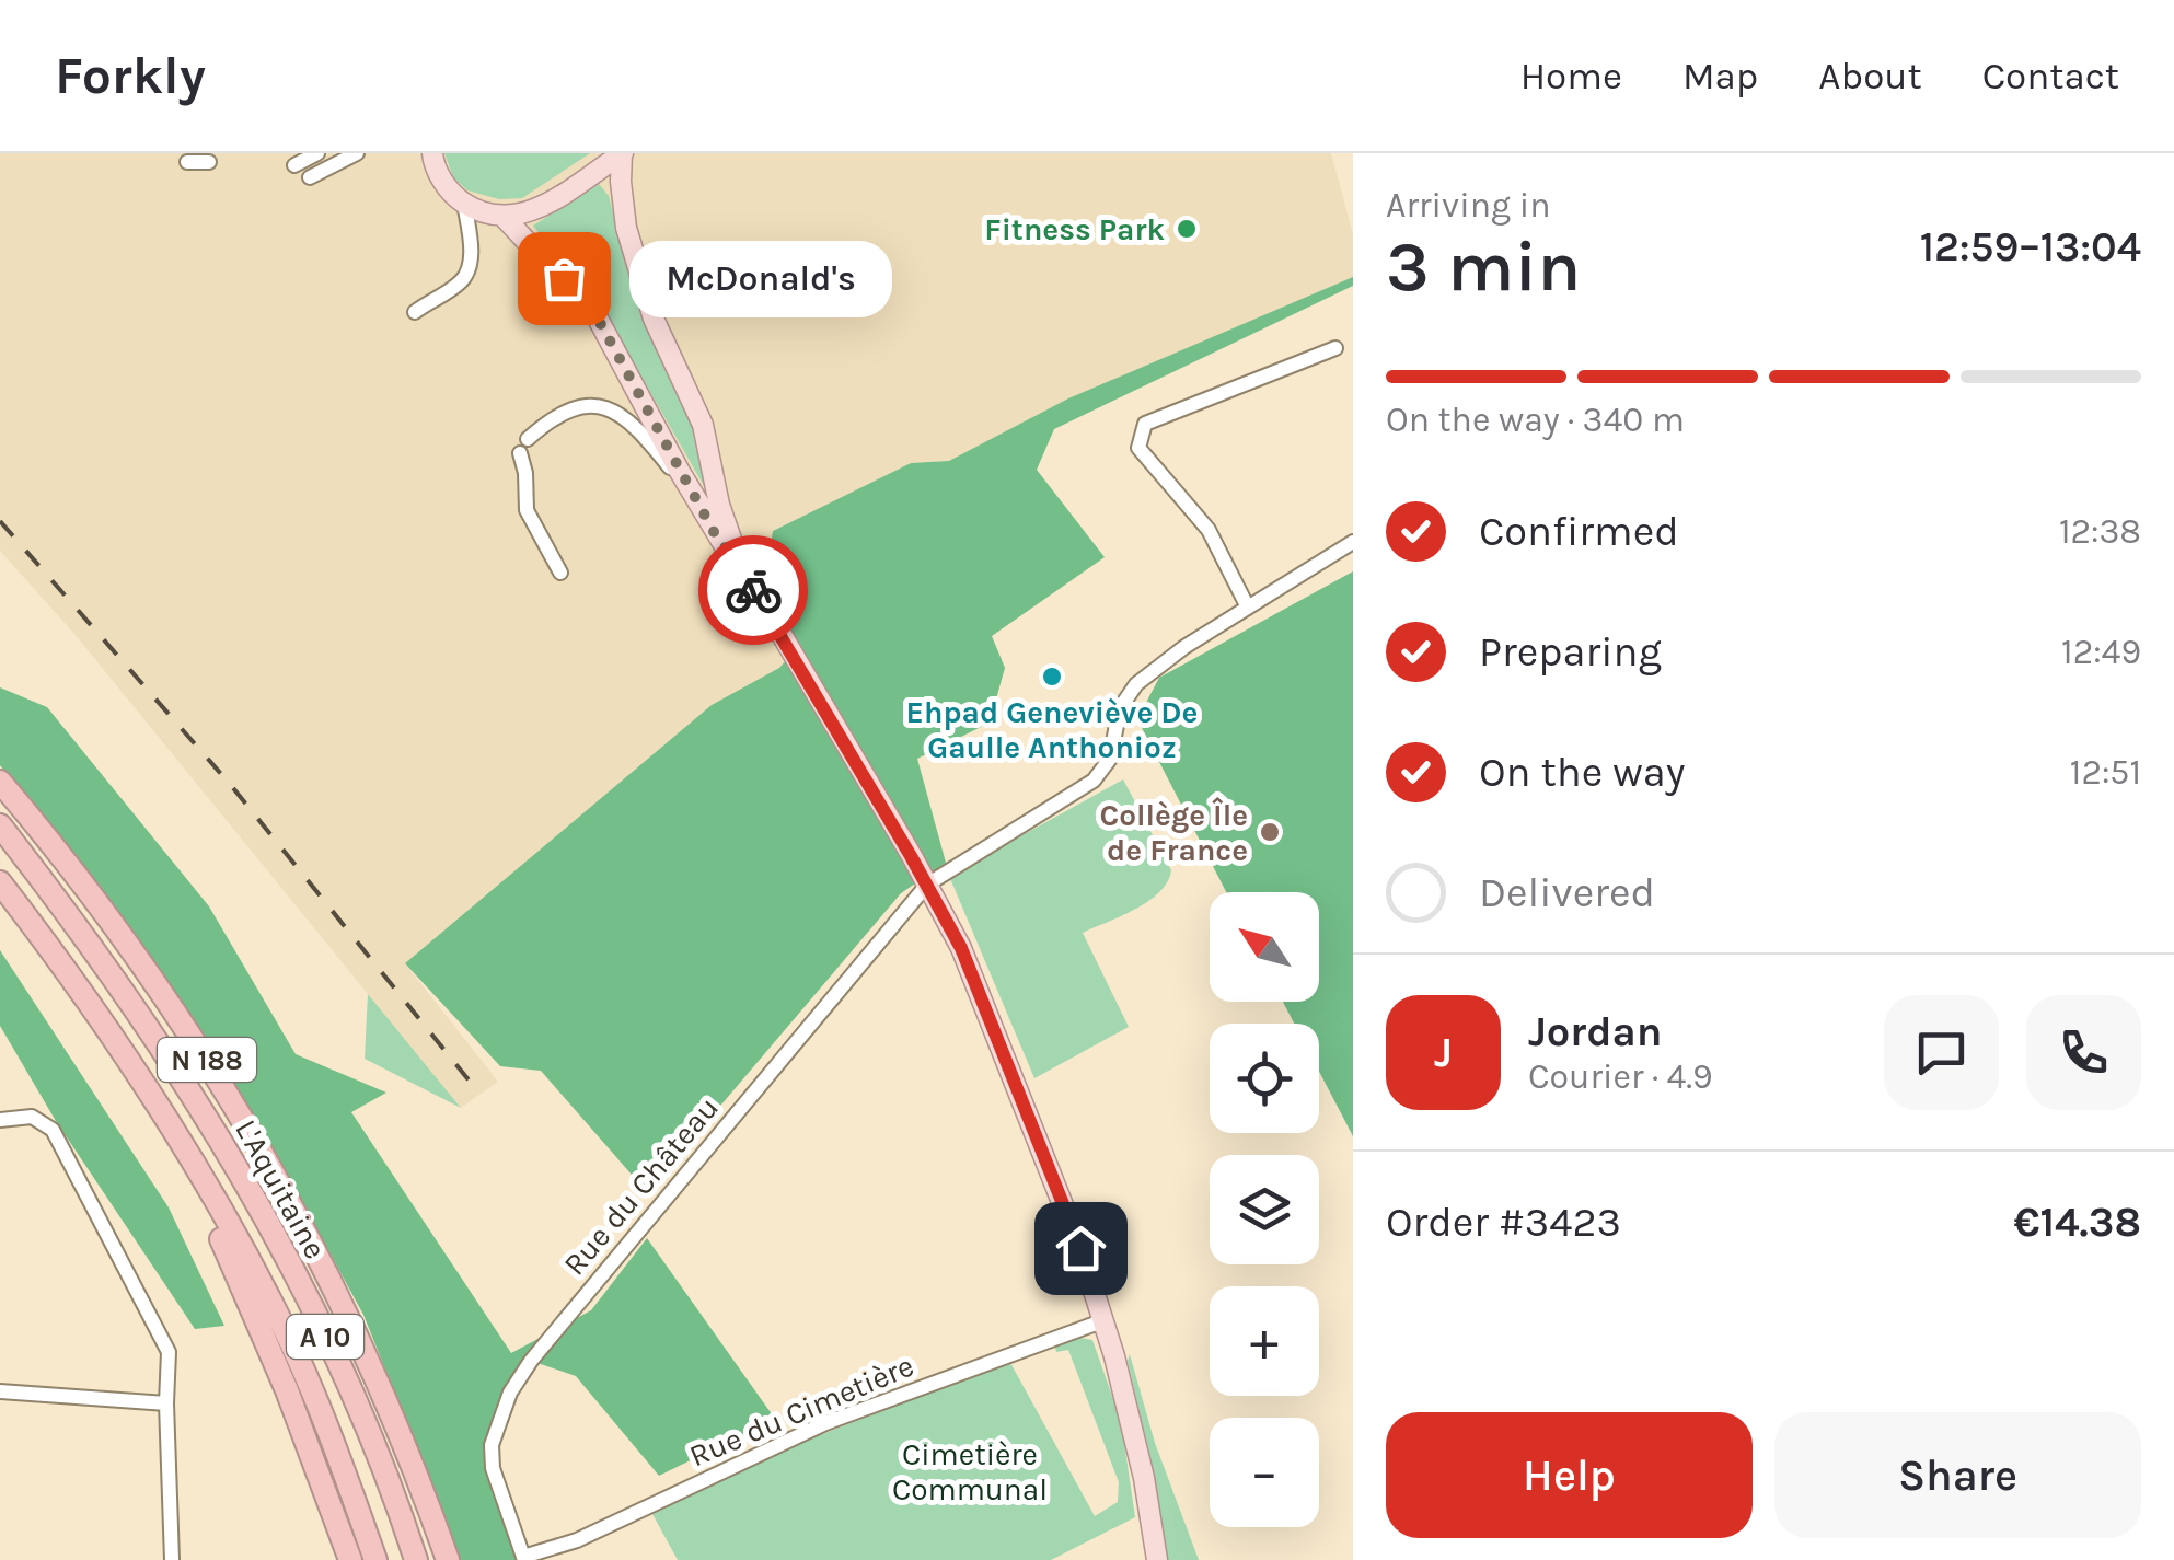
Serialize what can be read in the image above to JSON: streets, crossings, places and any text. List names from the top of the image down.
{
  "streets": {
    "highway": ["N 188", "L'Aquitaine", "A 10"],
    "street": ["Rue du Château", "Rue du Cimetière"]
  },
  "crossings": [
    ["Rue du Château", "Rue du Cimetière"],
    ["L'Aquitaine", "A 10"]
  ],
  "parks": ["Cimetière Communal"],
  "places": [
    "Fitness Park",
    "McDonald's",
    "Ehpad Geneviève De Gaulle Anthonioz",
    "Collège Île de France"
  ],
  "north": "top left",
  "page": {
    "header": "Forkly",
    "nav": [
      "Home",
      "Map",
      "About",
      "Contact"
    ],
    "heading": ["3 min", "Arriving in", "12:59–13:04"],
    "panel": [
      "Jordan",
      "Courier · 4.9",
      "Order #3423",
      "€14.38"
    ],
    "bubble": "McDonald's",
    "bar": "On the way · 340 m",
    "list": [
      ["Confirmed", "12:38"],
      ["Preparing", "12:49"],
      ["On the way", "12:51"],
      "Delivered"
    ],
    "map_buttons": ["+", "−"],
    "round": "J",
    "buttons": ["Help", "Share"]
  }
}
